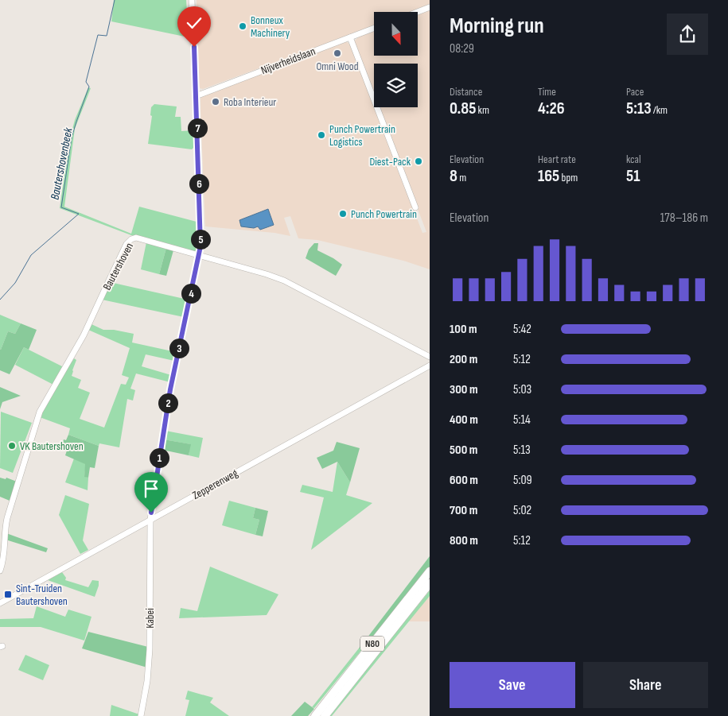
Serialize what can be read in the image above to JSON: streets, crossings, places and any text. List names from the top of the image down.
{
  "streets": {
    "highway": ["N80"],
    "street": [
      "Nijverheidslaan",
      "Bautershoven",
      "Zepperenweg",
      "Kabei"
    ]
  },
  "crossings": [
    ["Nijverheidslaan", "Kabei"],
    ["Bautershoven", "Kabei"],
    ["Zepperenweg", "Kabei"]
  ],
  "water": ["Bautershovenbeek"],
  "places": {
    "other": [
      "Bonneux Machinery",
      "Omni Wood",
      "Roba Interieur",
      "Punch Powertrain Logistics",
      "Diest-Pack",
      "Punch Powertrain",
      "VK Bautershoven"
    ],
    "transit": ["Sint-Truiden Bautershoven"]
  },
  "north": "bottom",
  "page": {
    "heading": ["Morning run", "08:29"],
    "stats": [
      ["Distance", "0.85 km"],
      ["Time", "4:26"],
      ["Pace", "5:13 /km"],
      ["Elevation", "8 m"],
      ["Heart rate", "165 bpm"],
      ["kcal", "51"]
    ],
    "pins": [
      "7",
      "6",
      "5",
      "4",
      "3",
      "2",
      "1"
    ],
    "chart": ["Elevation", "178–186 m"],
    "list": [
      {
        "name": "100 m",
        "note": "5:42"
      },
      {
        "name": "200 m",
        "note": "5:12"
      },
      {
        "name": "300 m",
        "note": "5:03"
      },
      {
        "name": "400 m",
        "note": "5:14"
      },
      {
        "name": "500 m",
        "note": "5:13"
      },
      {
        "name": "600 m",
        "note": "5:09"
      },
      {
        "name": "700 m",
        "note": "5:02"
      },
      {
        "name": "800 m",
        "note": "5:12"
      }
    ],
    "buttons": ["Save", "Share"]
  }
}
